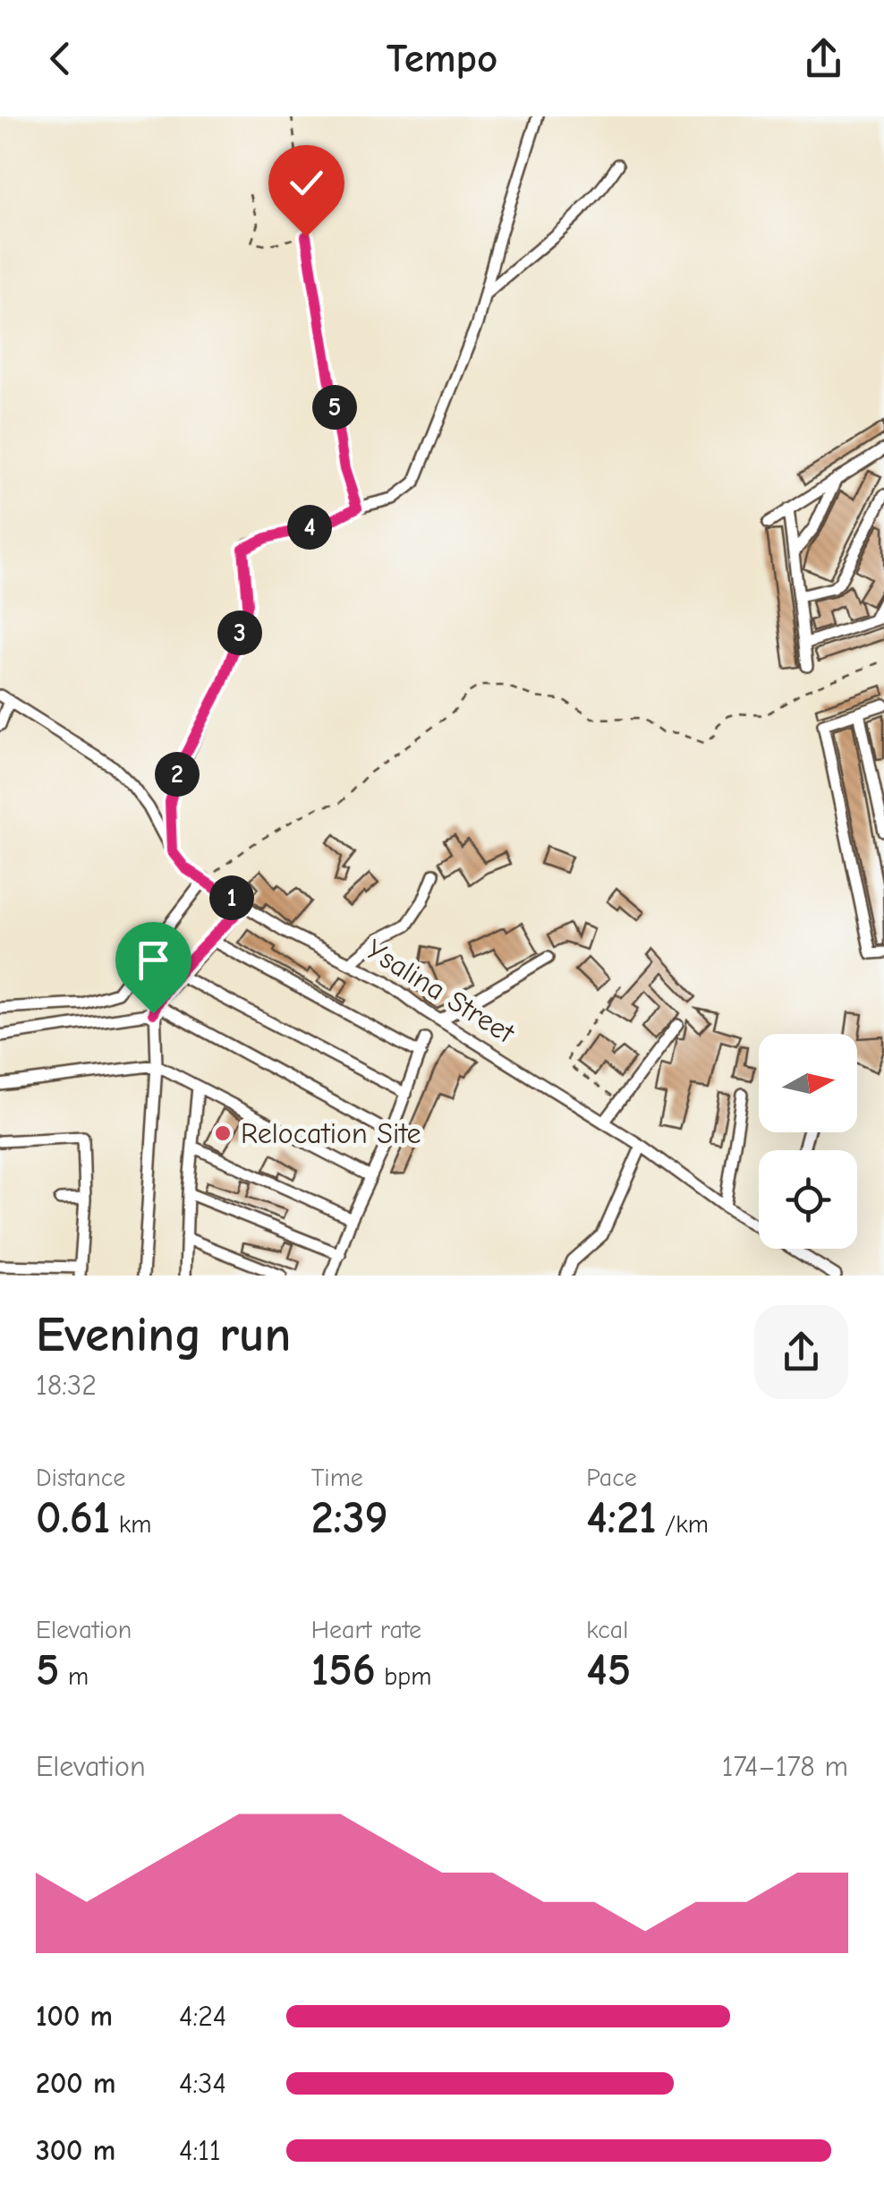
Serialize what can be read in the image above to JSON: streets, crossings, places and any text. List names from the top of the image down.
{
  "streets": {
    "street": ["Ysalina Street"]
  },
  "places": ["Relocation Site"],
  "north": "right",
  "page": {
    "header": "Tempo",
    "pins": [
      "5",
      "4",
      "3",
      "2",
      "1"
    ],
    "heading": ["Evening run", "18:32"],
    "stats": [
      ["Distance", "0.61 km"],
      ["Time", "2:39"],
      ["Pace", "4:21 /km"],
      ["Elevation", "5 m"],
      ["Heart rate", "156 bpm"],
      ["kcal", "45"]
    ],
    "chart": ["Elevation", "174–178 m"],
    "list": [
      {
        "name": "100 m",
        "note": "4:24"
      },
      {
        "name": "200 m",
        "note": "4:34"
      },
      {
        "name": "300 m",
        "note": "4:11"
      }
    ]
  }
}
